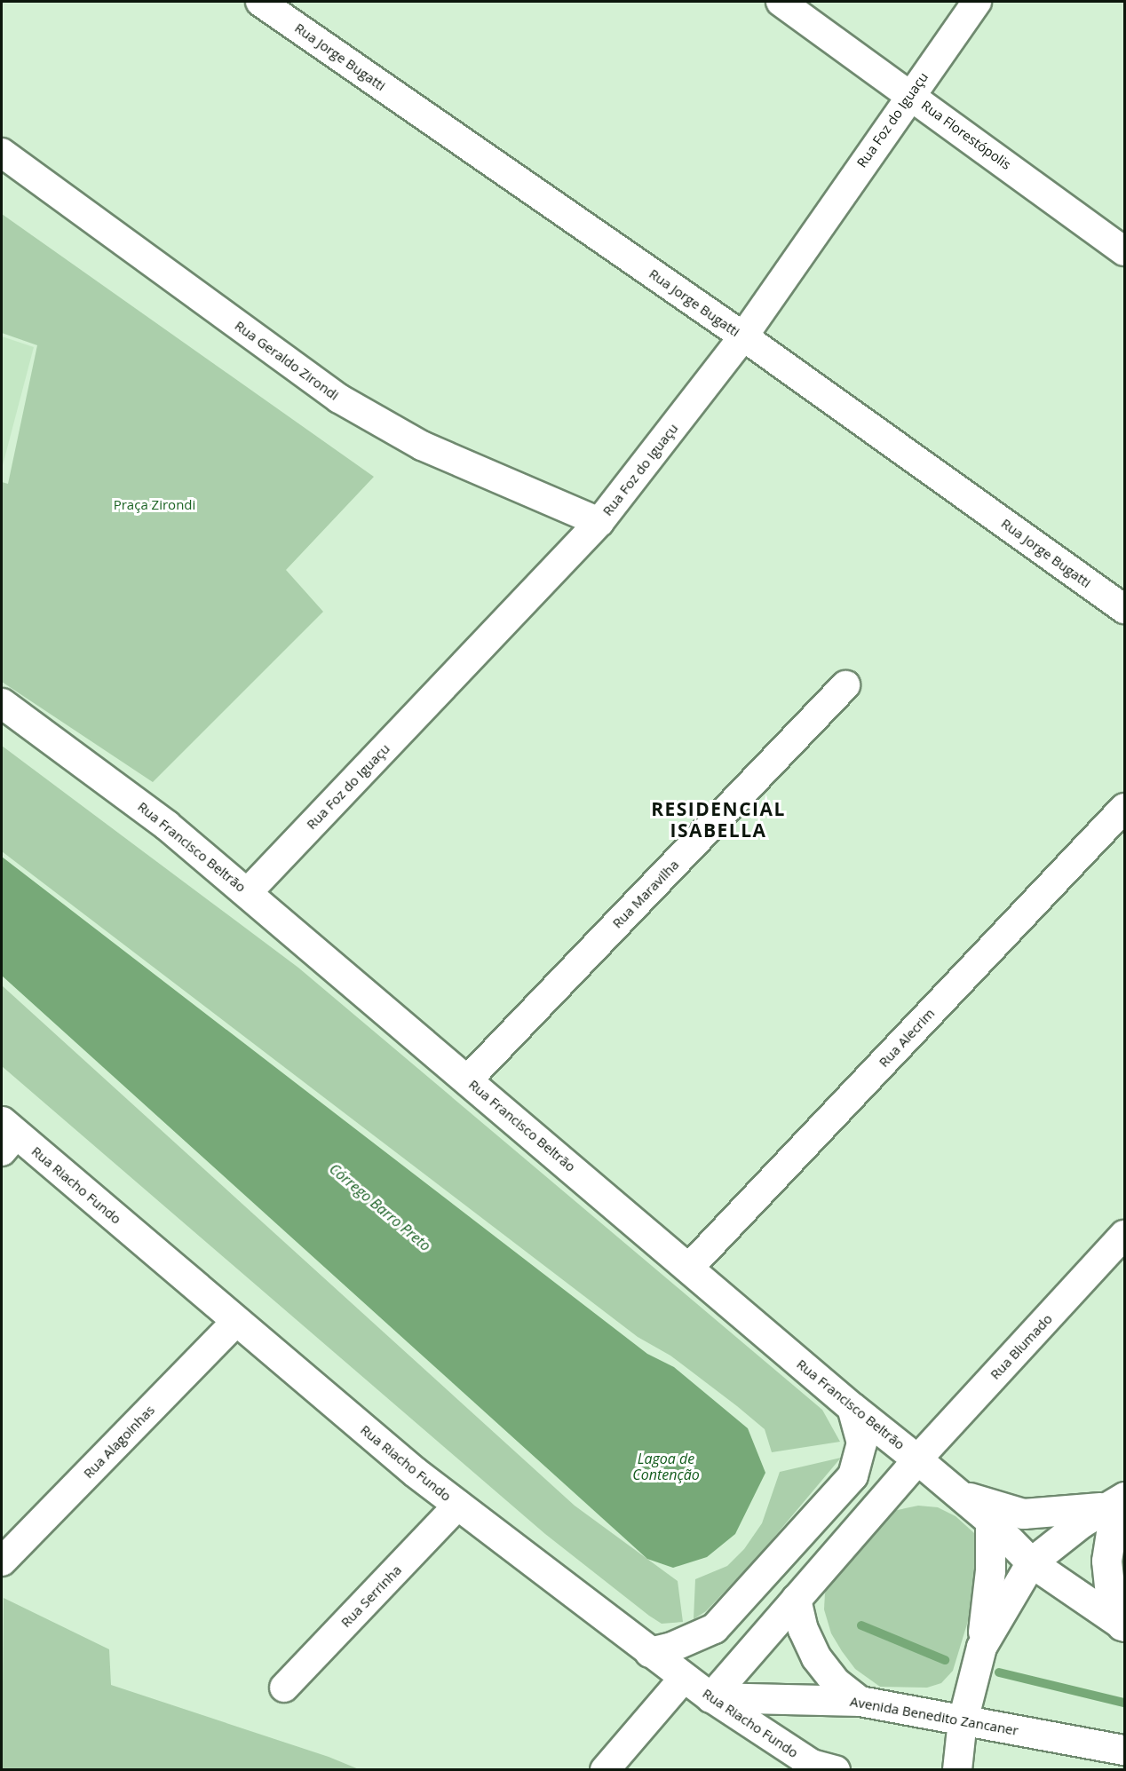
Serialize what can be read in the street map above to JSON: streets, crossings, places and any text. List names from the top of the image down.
{
  "streets": {
    "main road": ["Rua Francisco Beltrão", "Rua Riacho Fundo", "Avenida Benedito Zancaner"],
    "street": [
      "Rua Jorge Bugatti",
      "Rua Foz do Iguaçu",
      "Rua Florestópolis",
      "Rua Geraldo Zirondi",
      "Rua Maravilha",
      "Rua Alecrim",
      "Rua Blumado",
      "Rua Alagoinhas",
      "Rua Serrinha"
    ]
  },
  "crossings": [
    ["Rua Jorge Bugatti", "Rua Foz do Iguaçu"],
    ["Rua Foz do Iguaçu", "Rua Florestópolis"],
    ["Rua Foz do Iguaçu", "Rua Geraldo Zirondi"],
    ["Rua Foz do Iguaçu", "Rua Francisco Beltrão"],
    ["Rua Francisco Beltrão", "Rua Maravilha"],
    ["Rua Francisco Beltrão", "Rua Alecrim"],
    ["Rua Francisco Beltrão", "Rua Blumado"],
    ["Rua Riacho Fundo", "Rua Alagoinhas"],
    ["Rua Riacho Fundo", "Rua Serrinha"],
    ["Rua Riacho Fundo", "Avenida Benedito Zancaner"]
  ],
  "districts": ["RESIDENCIAL ISABELLA"],
  "water": ["Córrego Barro Preto", "Lagoa de Contenção"],
  "parks": ["Praça Zirondi"]
}
